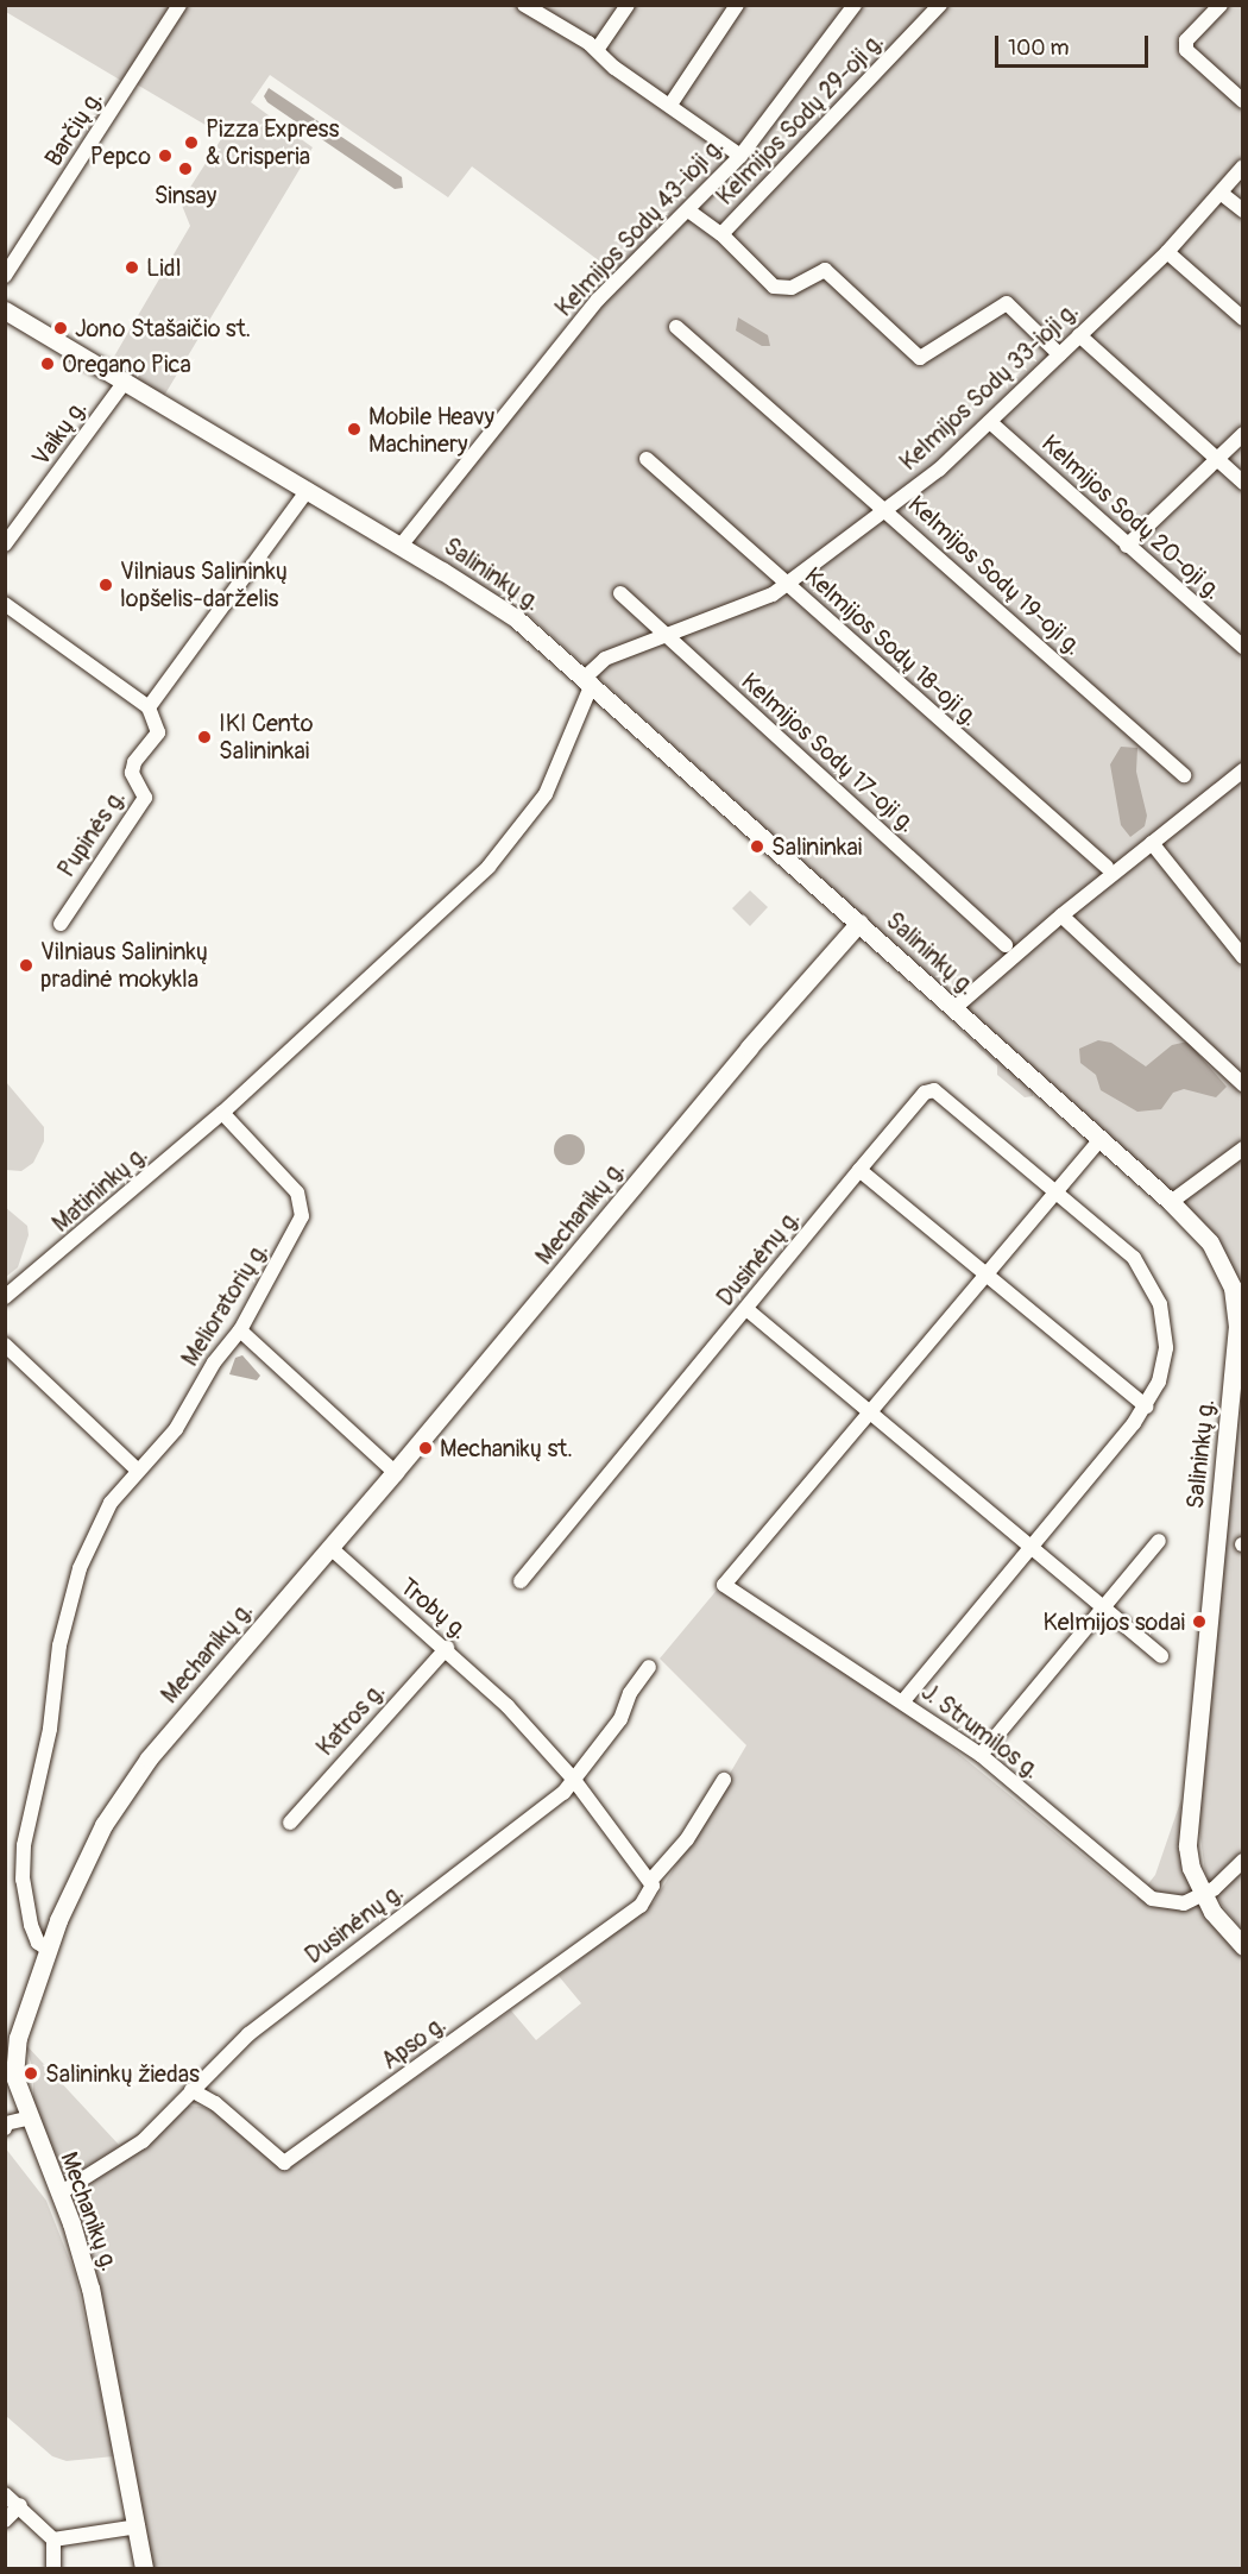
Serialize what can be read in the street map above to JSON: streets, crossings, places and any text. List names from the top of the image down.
{
  "streets": {
    "main road": ["Salininkų g.", "Mechanikų g."],
    "street": [
      "Kelmijos Sodų 29-oji g.",
      "Barčių g.",
      "Kelmijos Sodų 43-ioji g.",
      "Kelmijos Sodų 33-ioji g.",
      "Vaikų g.",
      "Kelmijos Sodų 20-oji g.",
      "Kelmijos Sodų 19-oji g.",
      "Kelmijos Sodų 18-oji g.",
      "Kelmijos Sodų 17-oji g.",
      "Pupinės g.",
      "Matininkų g.",
      "Dusinėnų g.",
      "Melioratorių g.",
      "Trobų g.",
      "Katros g.",
      "J. Strumilos g.",
      "Apso g."
    ]
  },
  "crossings": [
    ["Kelmijos Sodų 29-oji g.", "Kelmijos Sodų 43-ioji g."],
    ["Kelmijos Sodų 43-ioji g.", "Salininkų g."],
    ["Kelmijos Sodų 33-ioji g.", "Kelmijos Sodų 20-oji g."],
    ["Kelmijos Sodų 33-ioji g.", "Salininkų g."],
    ["Kelmijos Sodų 33-ioji g.", "Kelmijos Sodų 19-oji g."],
    ["Kelmijos Sodų 33-ioji g.", "Kelmijos Sodų 18-oji g."],
    ["Kelmijos Sodų 33-ioji g.", "Kelmijos Sodų 17-oji g."],
    ["Vaikų g.", "Salininkų g."],
    ["Salininkų g.", "Mechanikų g."],
    ["Salininkų g.", "J. Strumilos g."],
    ["Matininkų g.", "Melioratorių g."],
    ["Mechanikų g.", "Dusinėnų g."],
    ["Mechanikų g.", "Melioratorių g."],
    ["Mechanikų g.", "Trobų g."],
    ["Dusinėnų g.", "Trobų g."],
    ["Dusinėnų g.", "J. Strumilos g."],
    ["Dusinėnų g.", "Apso g."],
    ["Trobų g.", "Katros g."]
  ],
  "places": [
    "Pizza Express & Crisperia",
    "Pepco",
    "Sinsay",
    "Lidl",
    "Jono Stašaičio st.",
    "Oregano Pica",
    "Mobile Heavy Machinery",
    "Vilniaus Salininkų lopšelis-darželis",
    "IKI Cento Salininkai",
    "Salininkai",
    "Vilniaus Salininkų pradinė mokykla",
    "Mechanikų st.",
    "Kelmijos sodai",
    "Salininkų žiedas"
  ],
  "scale_bar": "100 m"
}
